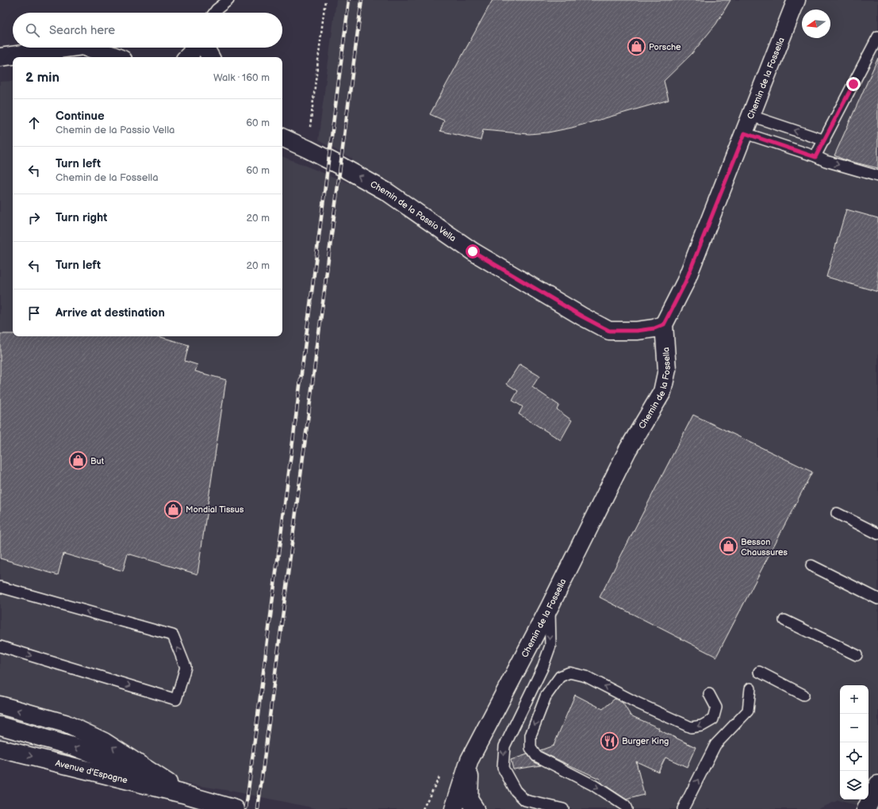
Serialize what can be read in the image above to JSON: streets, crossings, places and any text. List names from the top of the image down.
{
  "streets": {
    "street": ["Chemin de la Fossella", "Chemin de la Passio Vella", "Avenue d'Espagne"]
  },
  "crossings": [
    ["Chemin de la Fossella", "Chemin de la Passio Vella"]
  ],
  "one_way": ["Chemin de la Passio Vella"],
  "places": {
    "shop": [
      "Porsche",
      "But",
      "Mondial Tissus",
      "Besson Chaussures"
    ],
    "restaurant": ["Burger King"]
  },
  "north": "left",
  "page": {
    "search": "Search here",
    "heading": ["2 min", "Walk · 160 m"],
    "list": [
      ["Continue", "Chemin de la Passio Vella", "60 m"],
      ["Turn left", "Chemin de la Fossella", "60 m"],
      ["Turn right", "20 m"],
      ["Turn left", "20 m"],
      "Arrive at destination"
    ],
    "map_buttons": ["+", "−"]
  }
}
